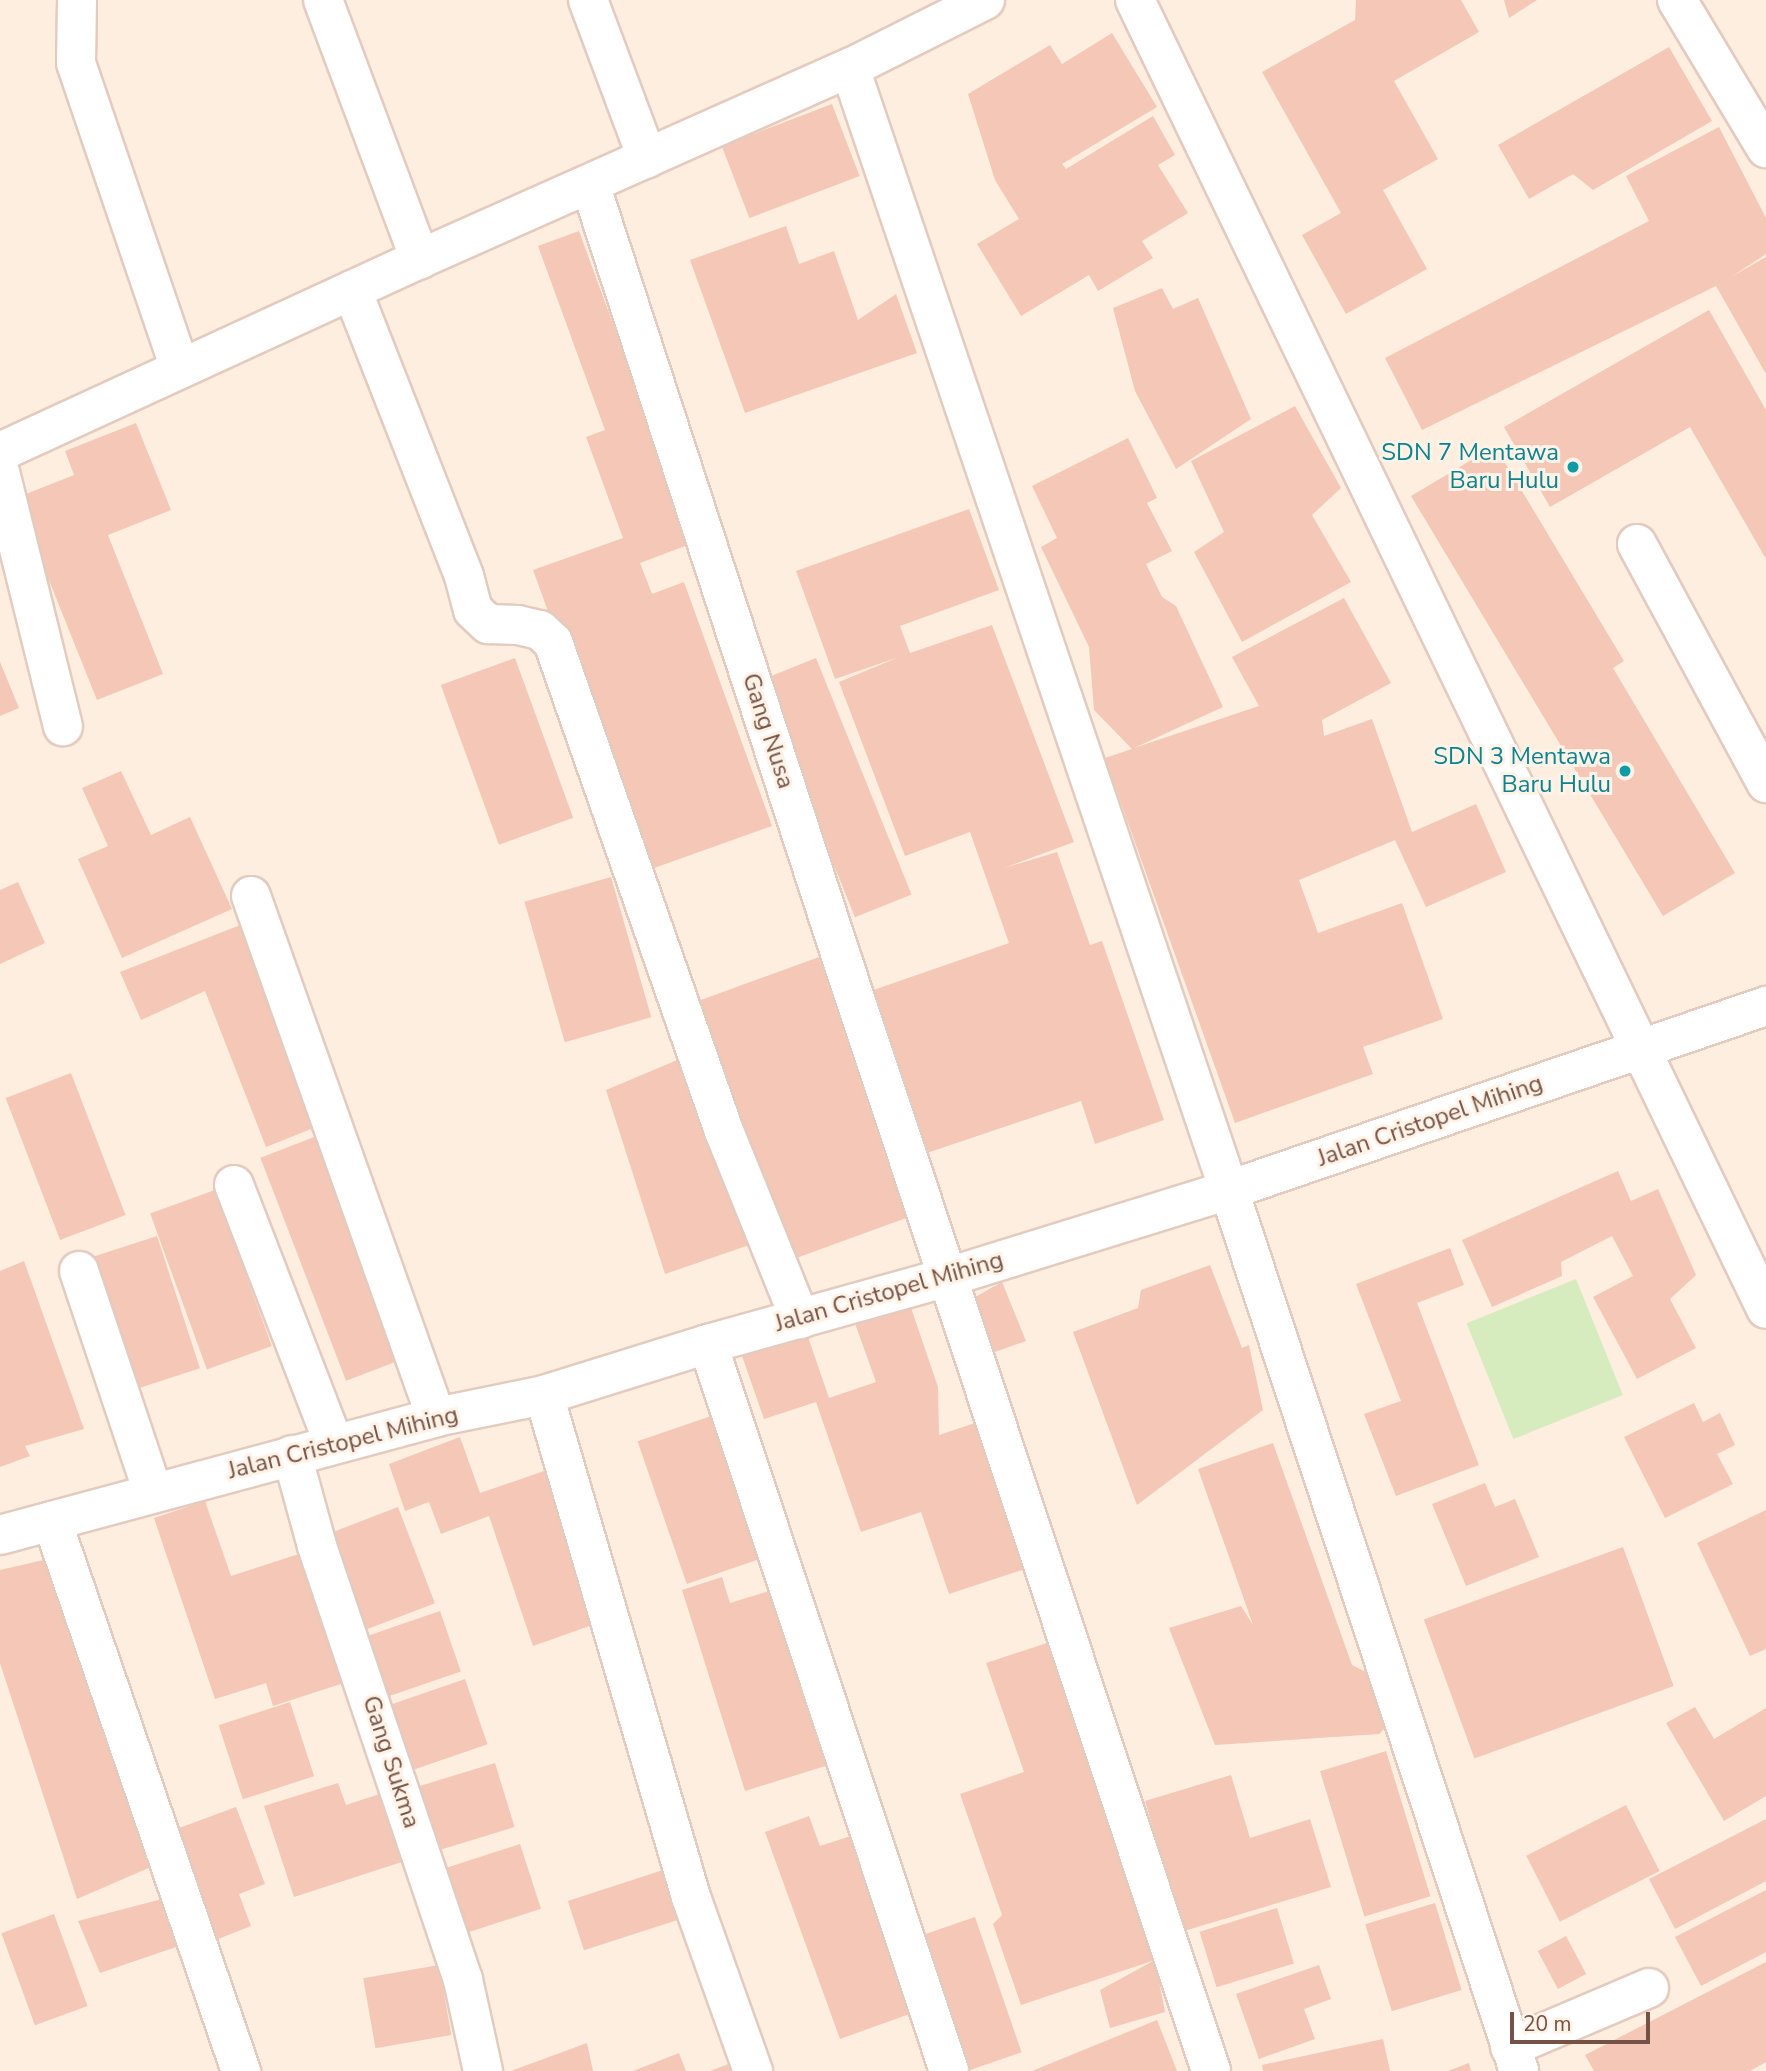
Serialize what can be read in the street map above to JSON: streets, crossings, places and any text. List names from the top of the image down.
{
  "streets": {
    "street": ["Gang Nusa", "Jalan Cristopel Mihing", "Gang Sukma"]
  },
  "crossings": [
    ["Gang Nusa", "Jalan Cristopel Mihing"],
    ["Jalan Cristopel Mihing", "Gang Sukma"]
  ],
  "places": ["SDN 7 Mentawa Baru Hulu", "SDN 3 Mentawa Baru Hulu"],
  "scale_bar": "20 m"
}
